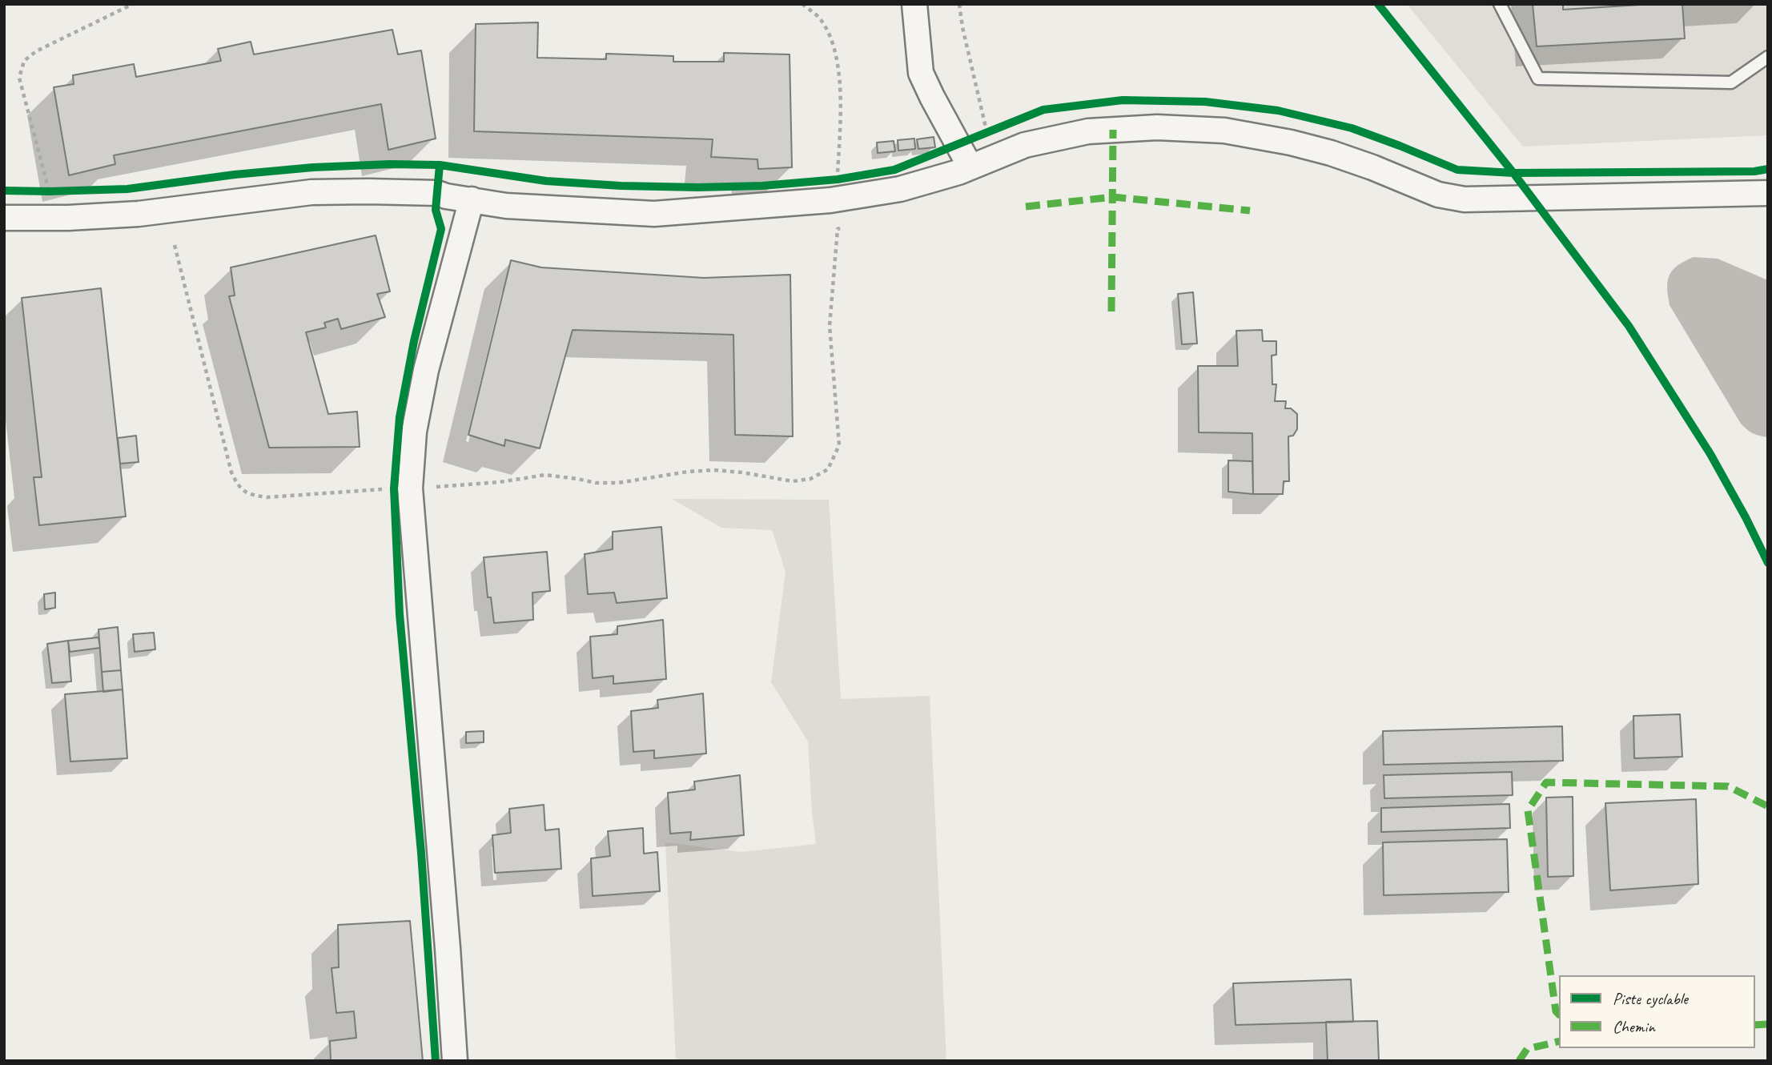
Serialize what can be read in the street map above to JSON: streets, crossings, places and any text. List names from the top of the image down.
{
  "legend": ["Piste cyclable", "Chemin"]
}
